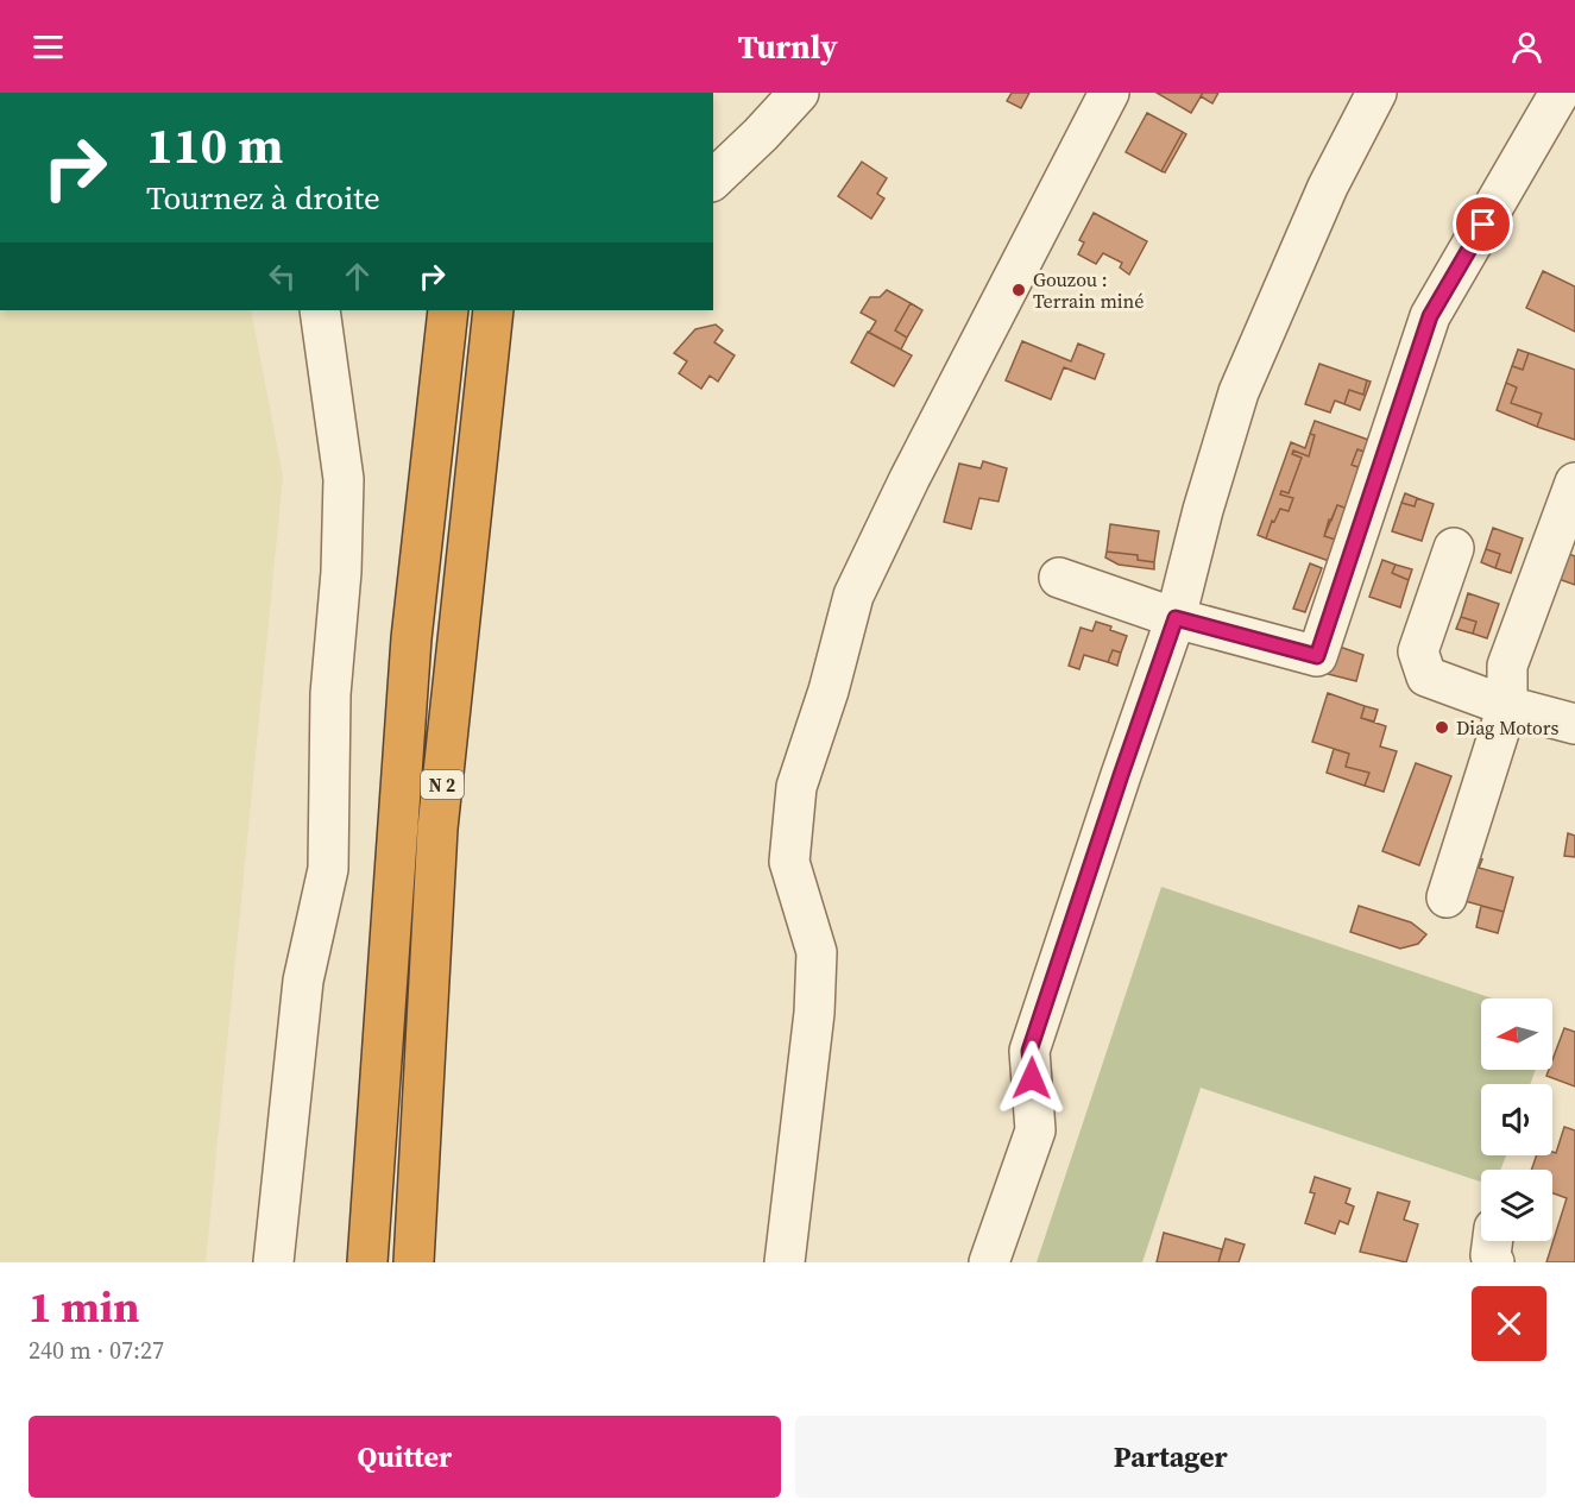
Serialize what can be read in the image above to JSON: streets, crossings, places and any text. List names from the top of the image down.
{
  "streets": {
    "highway": ["N 2"]
  },
  "places": ["Gouzou : Terrain miné", "Diag Motors"],
  "north": "left",
  "page": {
    "header": "Turnly",
    "turn": ["110 m", "Tournez à droite"],
    "heading": ["1 min", "240 m · 07:27"],
    "buttons": ["Quitter", "Partager"]
  }
}
